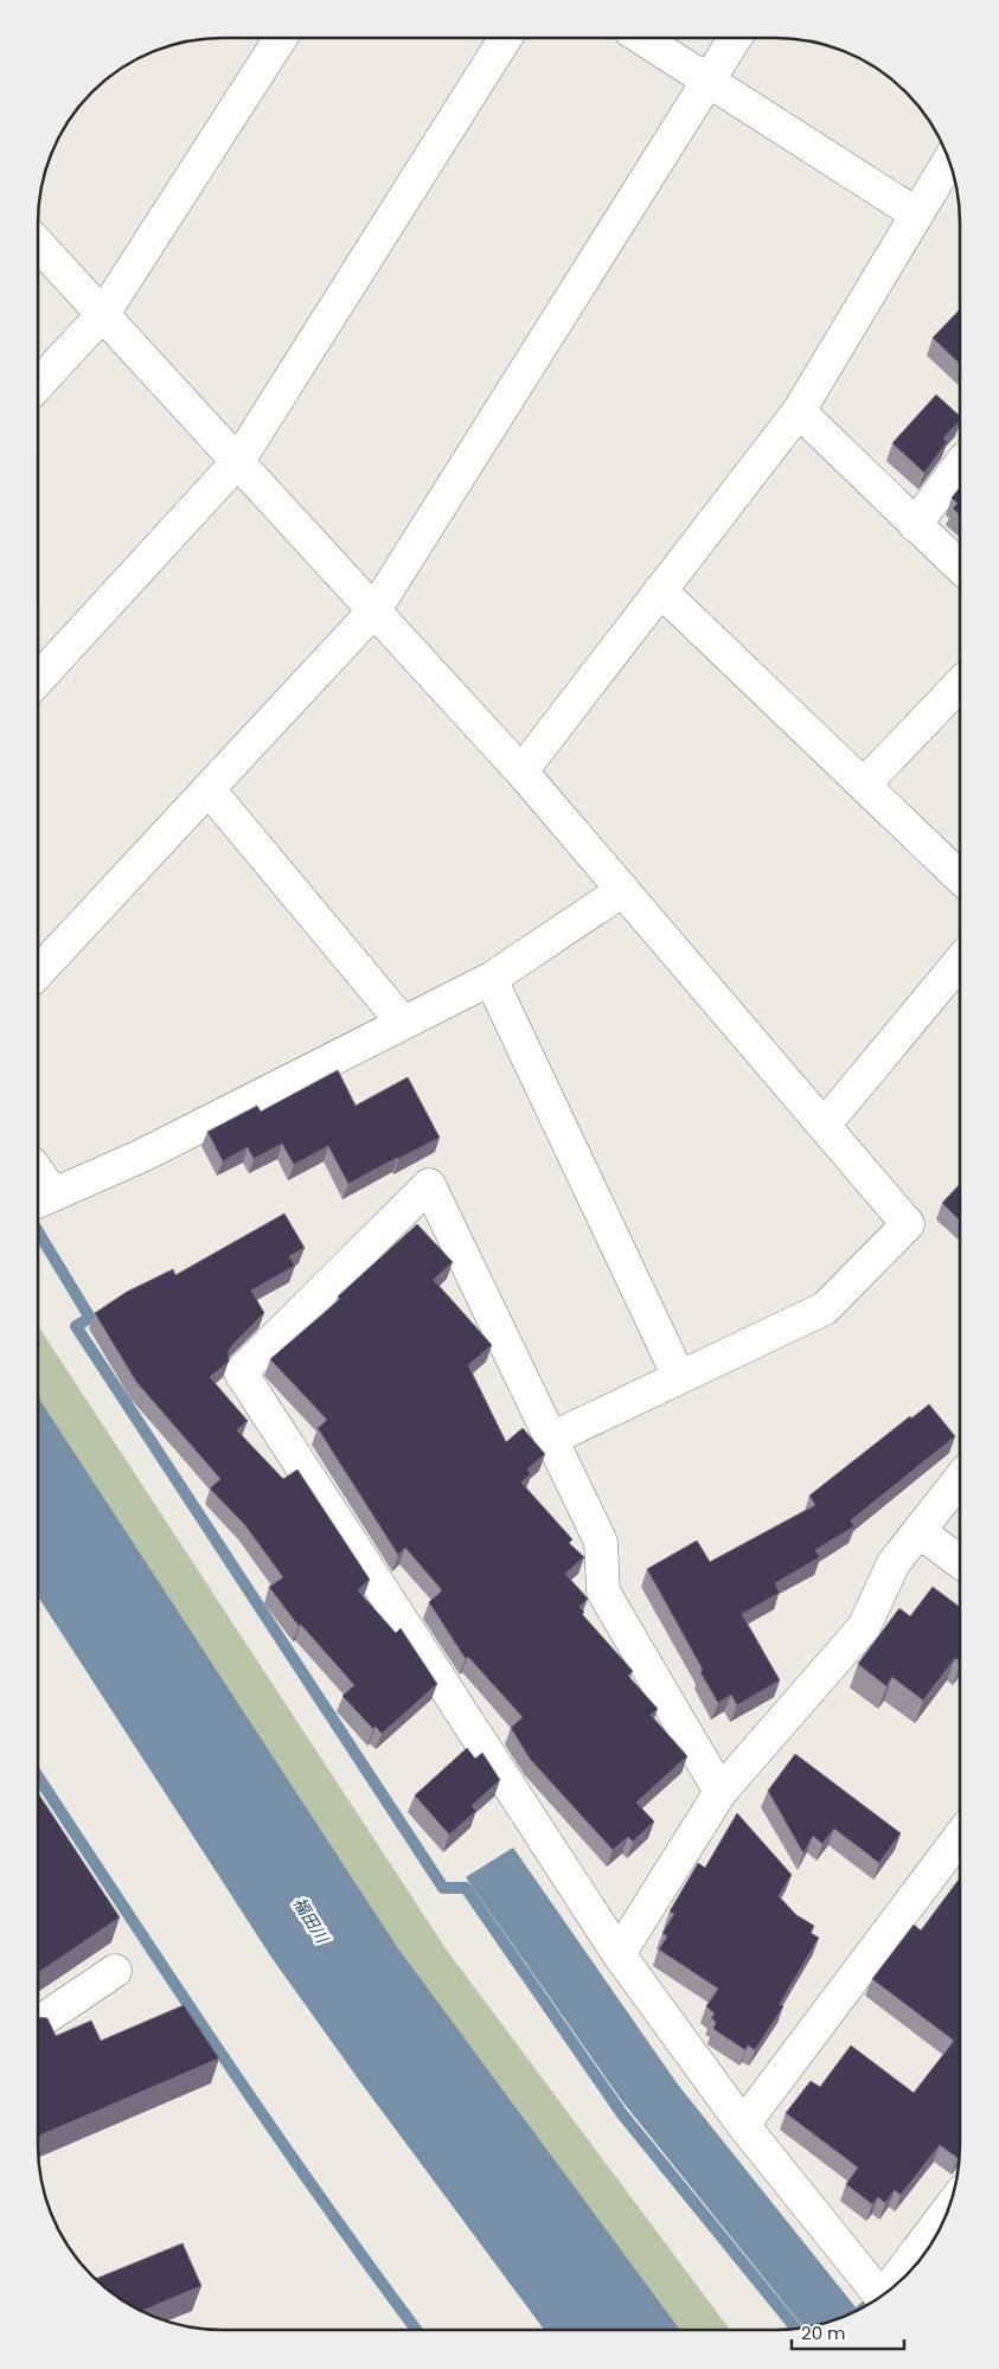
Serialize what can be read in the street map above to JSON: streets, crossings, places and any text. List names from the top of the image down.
{
  "water": ["福田川"],
  "scale_bar": "20 m"
}
